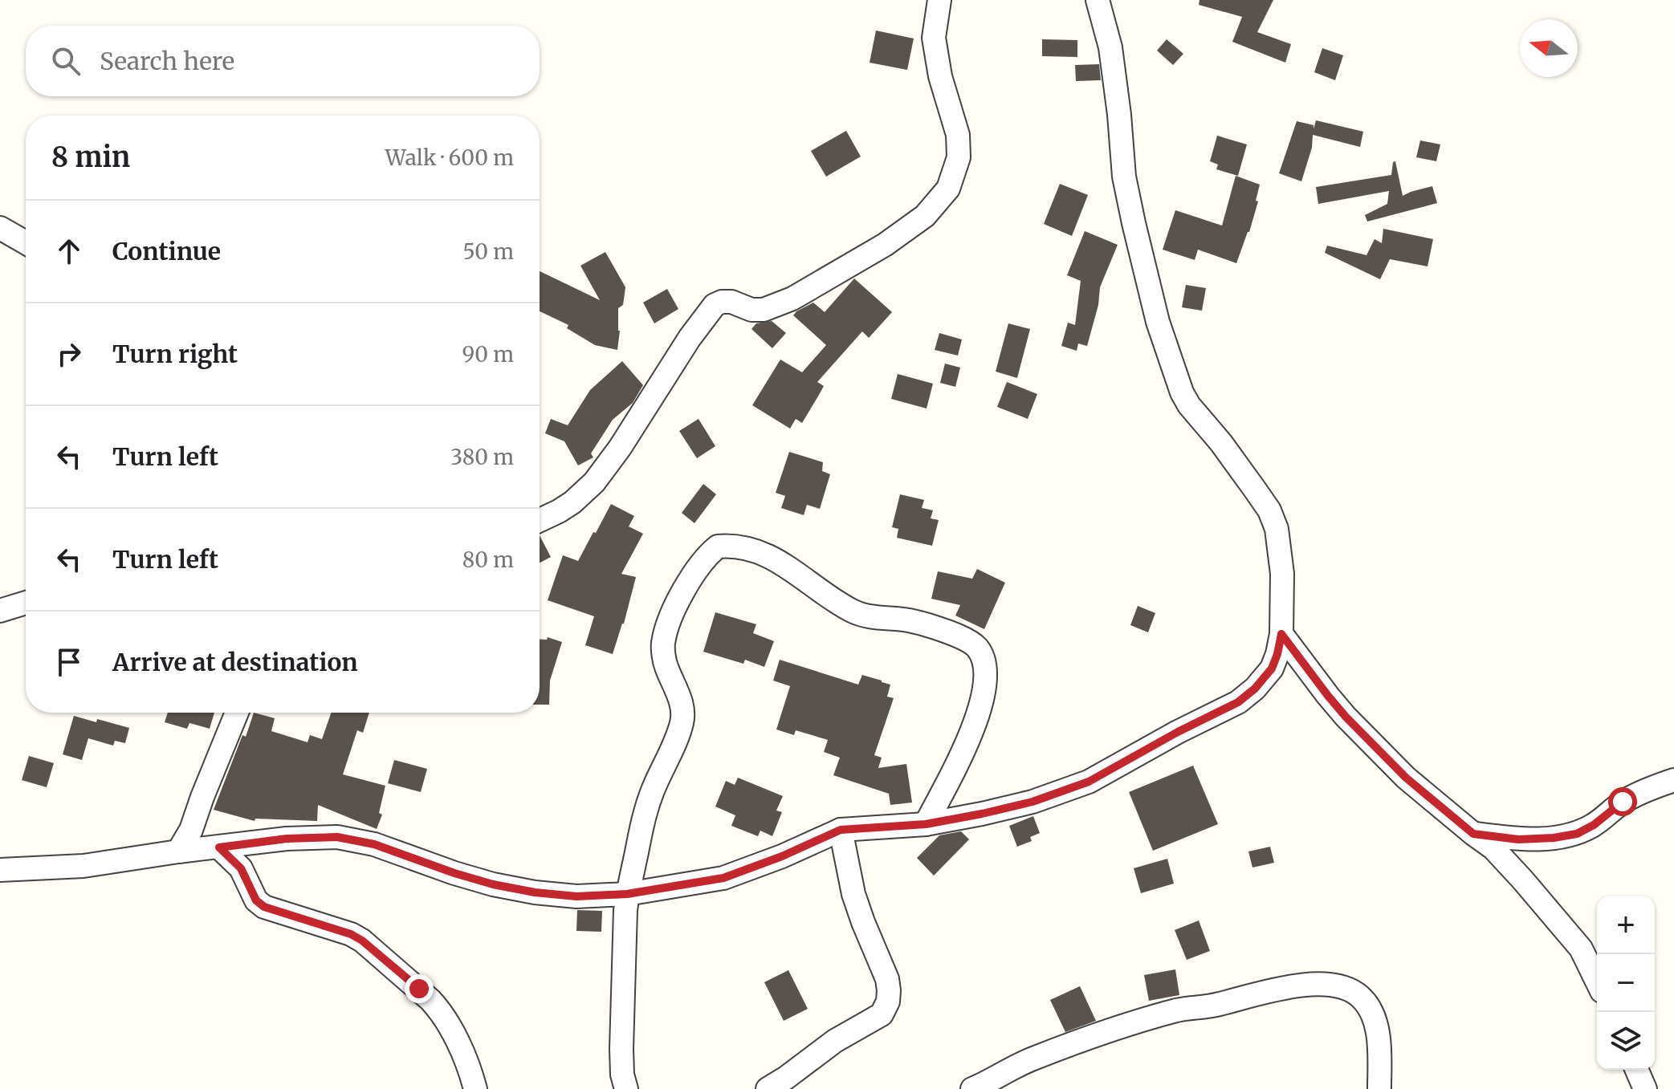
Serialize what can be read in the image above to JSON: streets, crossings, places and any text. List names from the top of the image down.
{
  "north": "left",
  "page": {
    "search": "Search here",
    "heading": ["8 min", "Walk · 600 m"],
    "list": [
      ["Continue", "50 m"],
      ["Turn right", "90 m"],
      ["Turn left", "380 m"],
      ["Turn left", "80 m"],
      "Arrive at destination"
    ],
    "map_buttons": ["+", "−"]
  }
}
